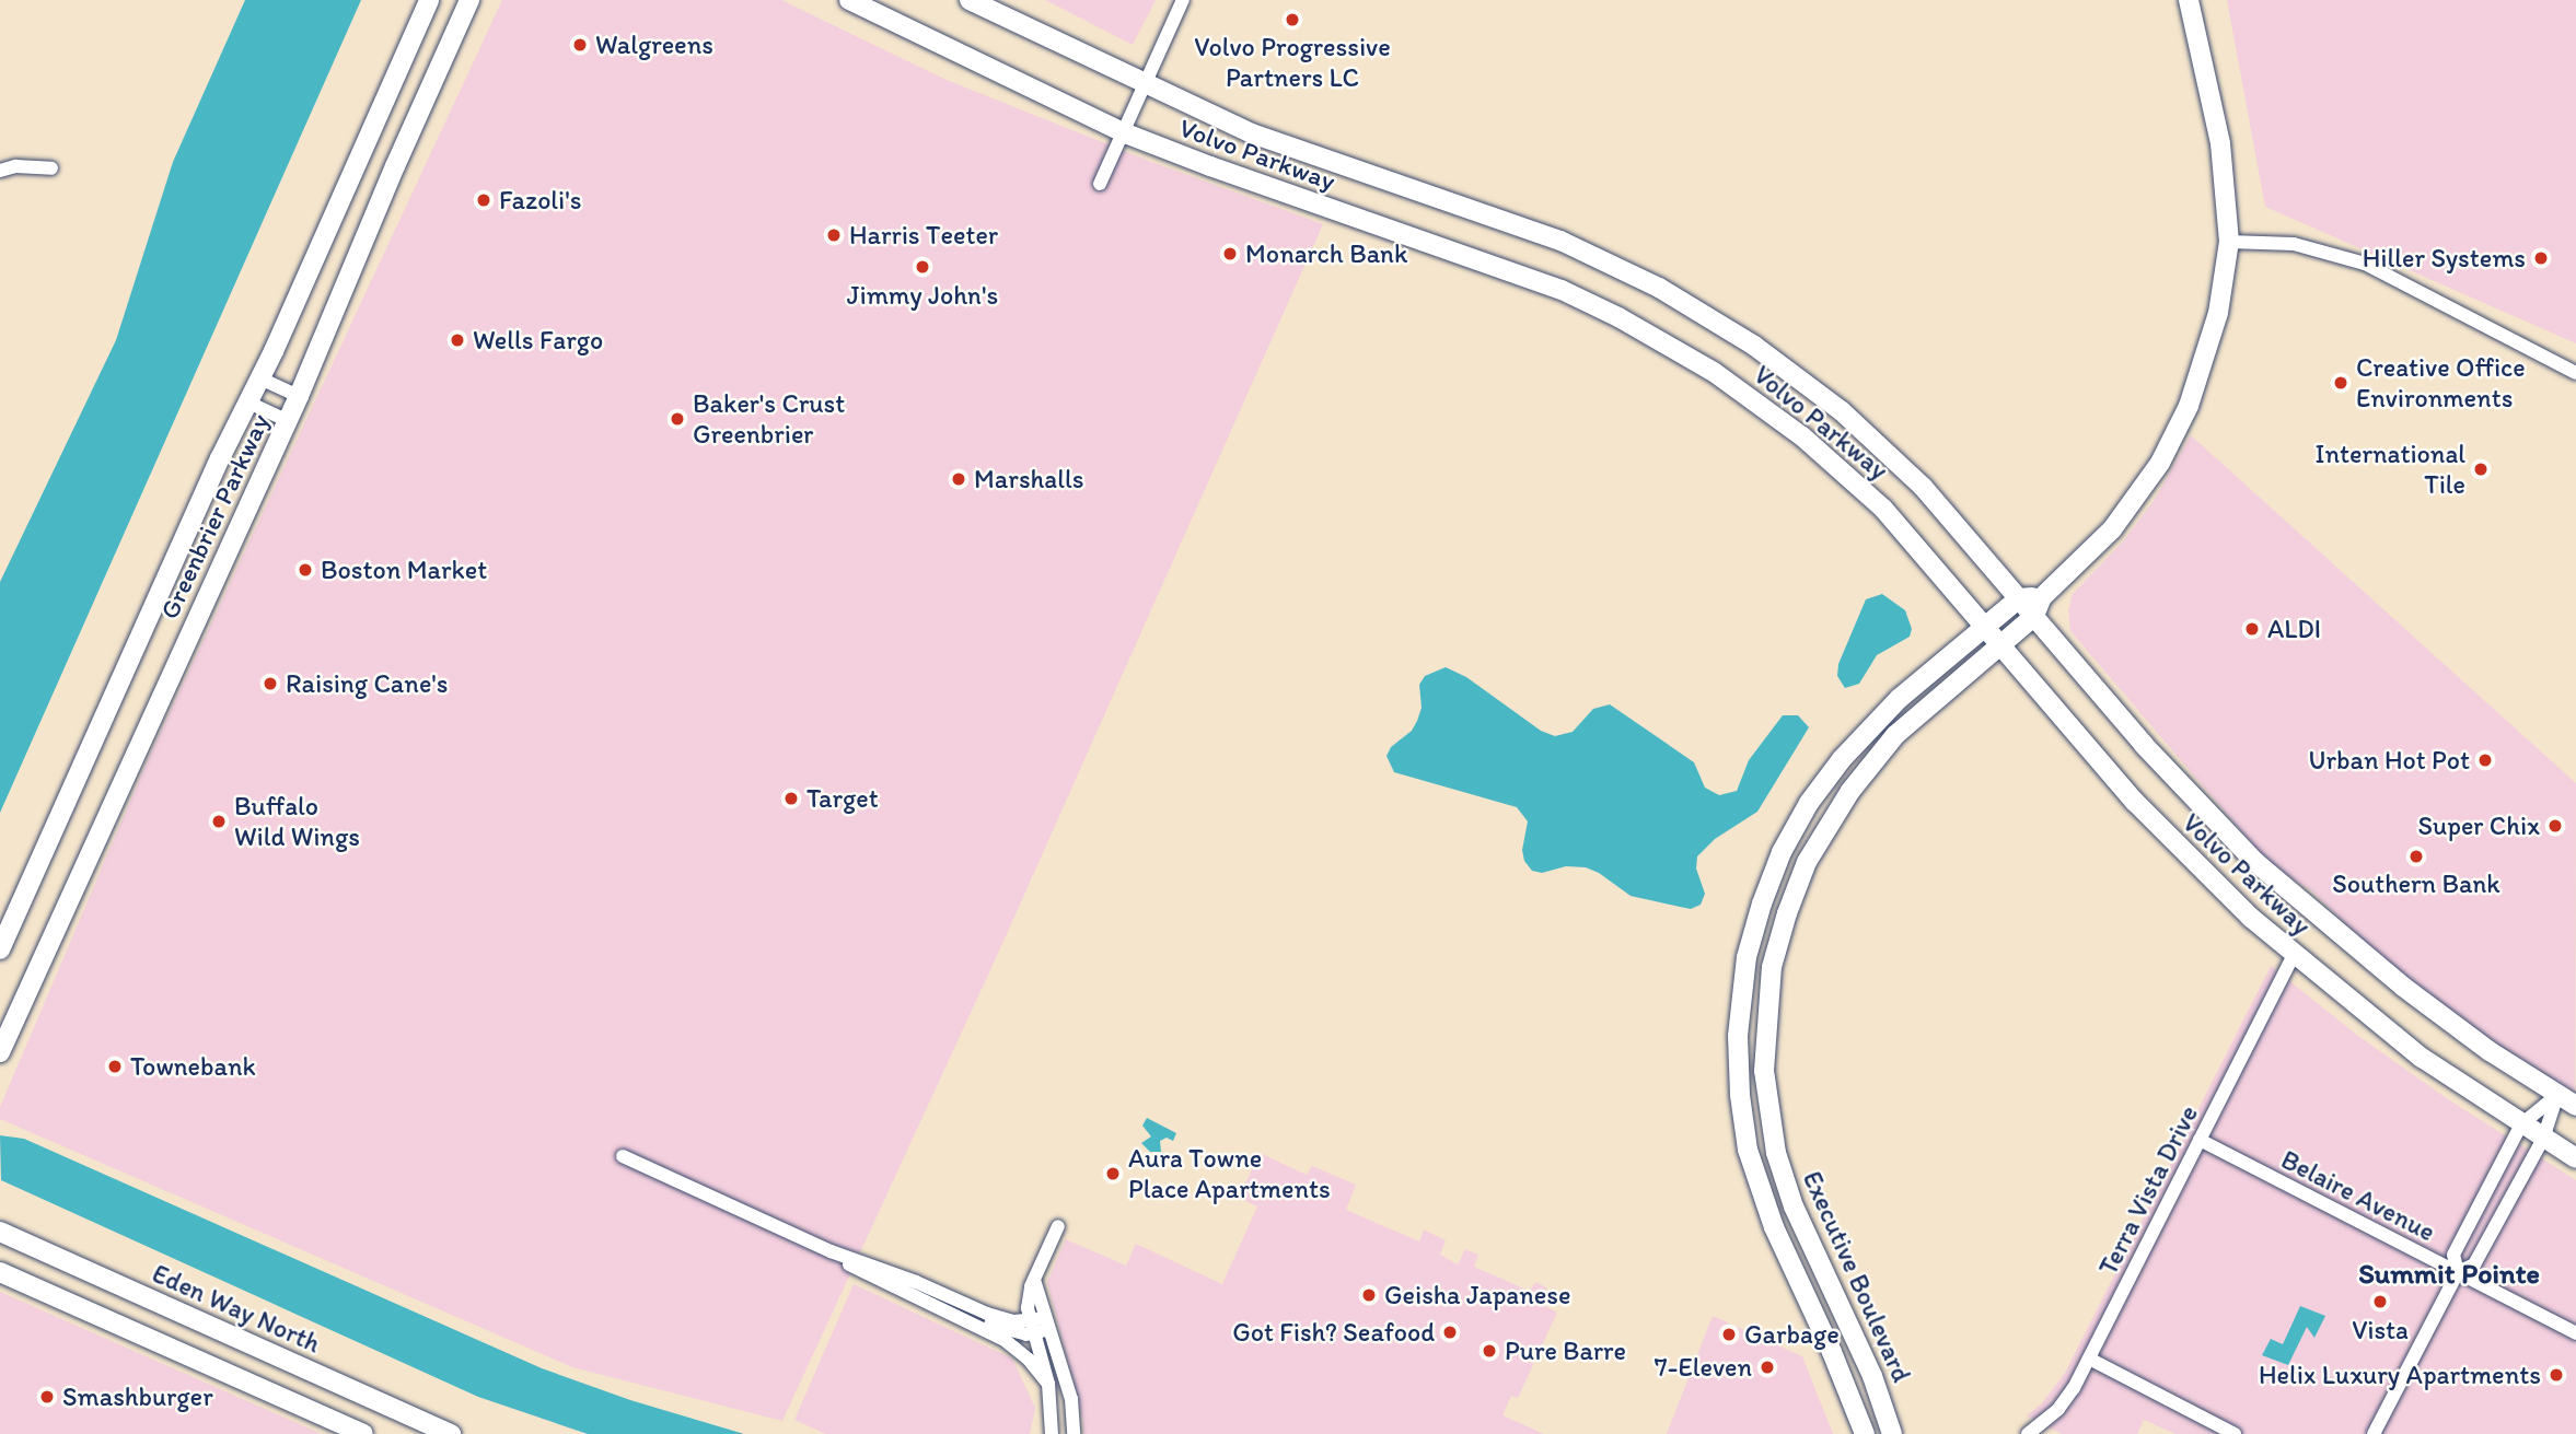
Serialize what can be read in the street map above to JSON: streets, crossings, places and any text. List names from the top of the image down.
{
  "streets": {
    "main road": [
      "Volvo Parkway",
      "Greenbrier Parkway",
      "Executive Boulevard",
      "Eden Way North"
    ],
    "street": ["Terra Vista Drive", "Belaire Avenue"]
  },
  "crossings": [
    ["Volvo Parkway", "Terra Vista Drive"],
    ["Volvo Parkway", "Executive Boulevard"],
    ["Terra Vista Drive", "Belaire Avenue"]
  ],
  "districts": ["Summit Pointe"],
  "places": [
    "Volvo Progressive Partners LC",
    "Walgreens",
    "Fazoli's",
    "Harris Teeter",
    "Monarch Bank",
    "Hiller Systems",
    "Jimmy John's",
    "Wells Fargo",
    "Creative Office Environments",
    "Baker's Crust Greenbrier",
    "International Tile",
    "Marshalls",
    "Boston Market",
    "ALDI",
    "Raising Cane's",
    "Urban Hot Pot",
    "Target",
    "Buffalo Wild Wings",
    "Super Chix",
    "Southern Bank",
    "Townebank",
    "Aura Towne Place Apartments",
    "Geisha Japanese",
    "Vista",
    "Got Fish? Seafood",
    "Garbage",
    "Pure Barre",
    "7-Eleven",
    "Helix Luxury Apartments",
    "Smashburger"
  ]
}
